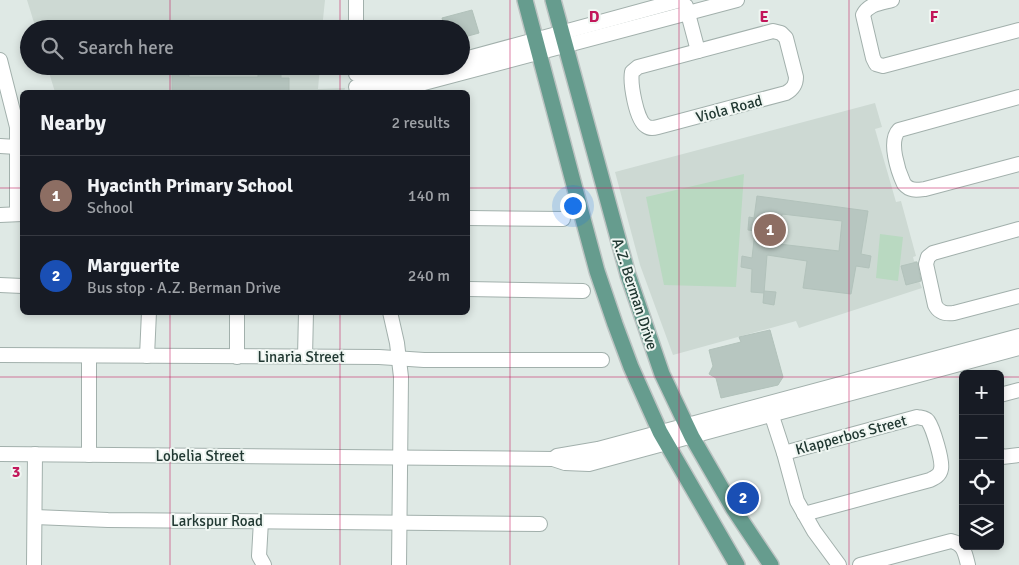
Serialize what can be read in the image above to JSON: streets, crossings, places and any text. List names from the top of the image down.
{
  "streets": {
    "main road": ["A.Z. Berman Drive"],
    "street": [
      "Viola Road",
      "Linaria Street",
      "Klapperbos Street",
      "Lobelia Street",
      "Larkspur Road"
    ]
  },
  "crossings": [
    ["A.Z. Berman Drive", "Lobelia Street"]
  ],
  "page": {
    "search": "Search here",
    "heading": ["Nearby", "2 results"],
    "list": [
      {
        "mark": "1",
        "name": "Hyacinth Primary School",
        "note": "School",
        "value": "140 m"
      },
      {
        "mark": "2",
        "name": "Marguerite",
        "note": "Bus stop · A.Z. Berman Drive",
        "value": "240 m"
      }
    ],
    "pins": ["1", "2"],
    "map_buttons": ["+", "−"]
  },
  "grid": {
    "columns": ["D", "E", "F"],
    "rows": ["3"]
  }
}
